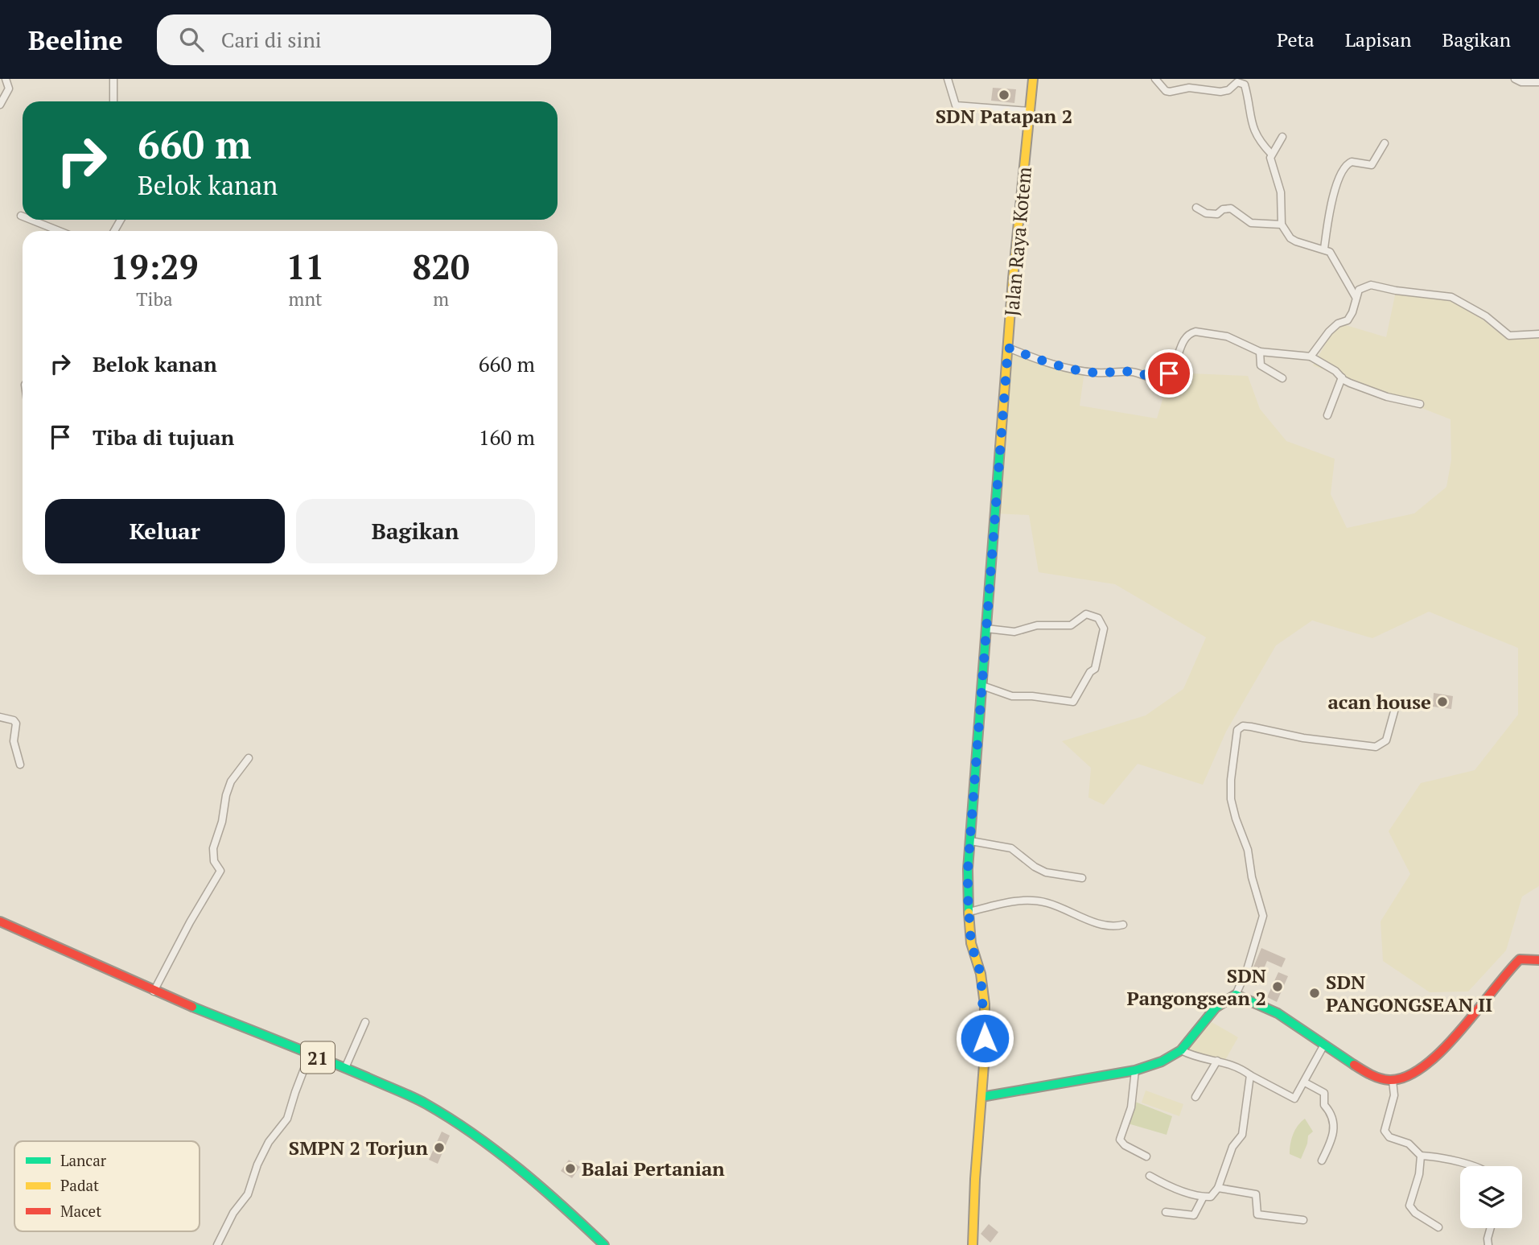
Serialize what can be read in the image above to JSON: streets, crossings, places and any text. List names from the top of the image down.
{
  "streets": {
    "main road": ["Jalan Raya Kotem", "21"]
  },
  "places": [
    "SDN Patapan 2",
    "acan house",
    "SDN Pangongsean 2",
    "SDN PANGONGSEAN II",
    "SMPN 2 Torjun",
    "Balai Pertanian"
  ],
  "legend": ["Lancar", "Padat", "Macet"],
  "page": {
    "header": "Beeline",
    "search": "Cari di sini",
    "nav": ["Peta", "Lapisan", "Bagikan"],
    "turn": ["660 m", "Belok kanan"],
    "eta": [
      "19:29",
      "Tiba",
      "11",
      "mnt",
      "820",
      "m"
    ],
    "list": [
      {
        "name": "Belok kanan",
        "value": "660 m"
      },
      {
        "name": "Tiba di tujuan",
        "value": "160 m"
      }
    ],
    "buttons": ["Keluar", "Bagikan"]
  }
}
